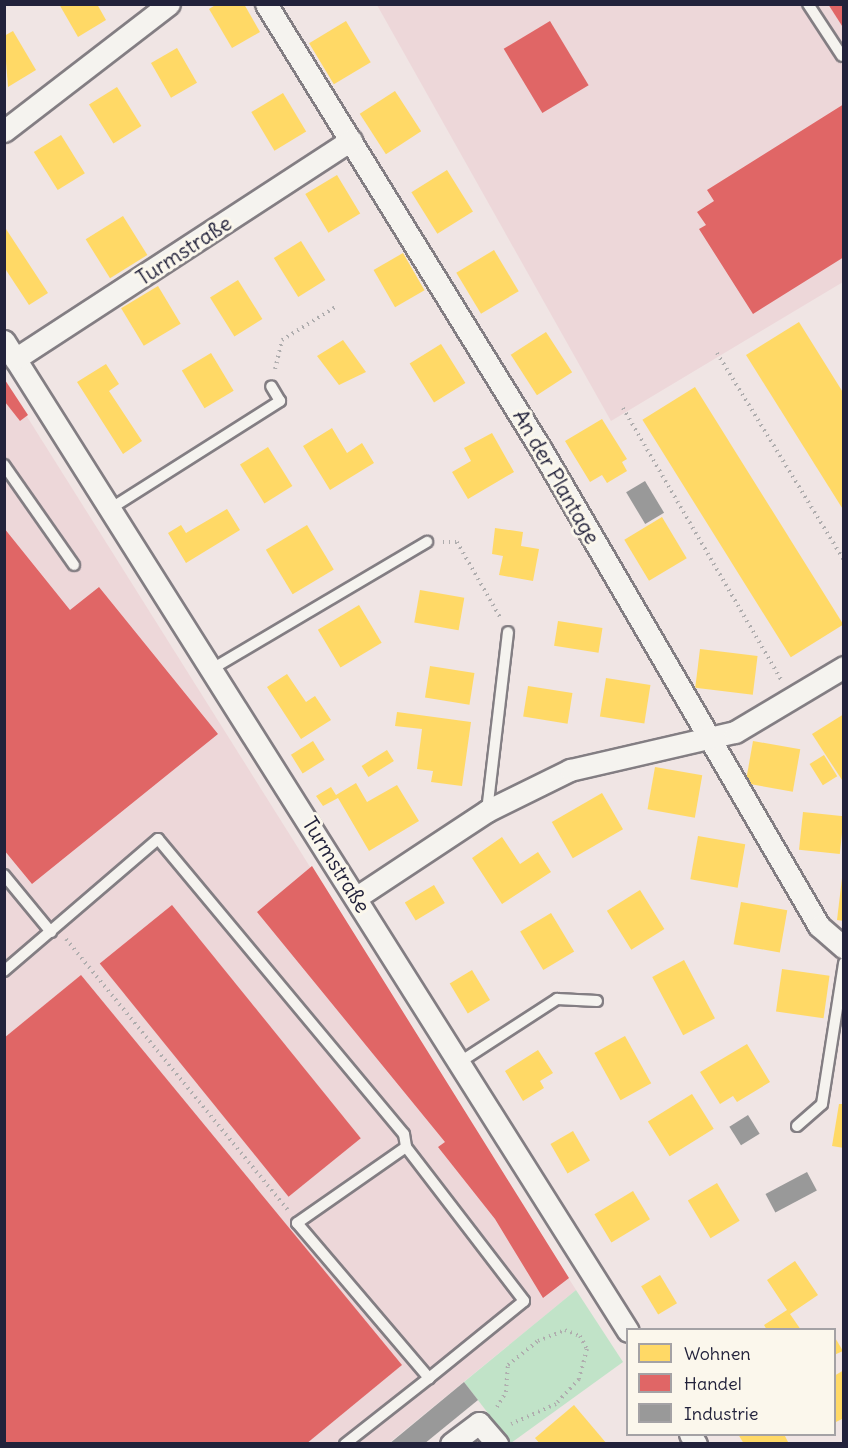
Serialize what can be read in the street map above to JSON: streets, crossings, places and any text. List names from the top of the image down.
{
  "streets": {
    "street": ["Turmstraße", "An der Plantage"]
  },
  "crossings": [
    ["Turmstraße", "An der Plantage"]
  ],
  "legend": ["Wohnen", "Handel", "Industrie"]
}
